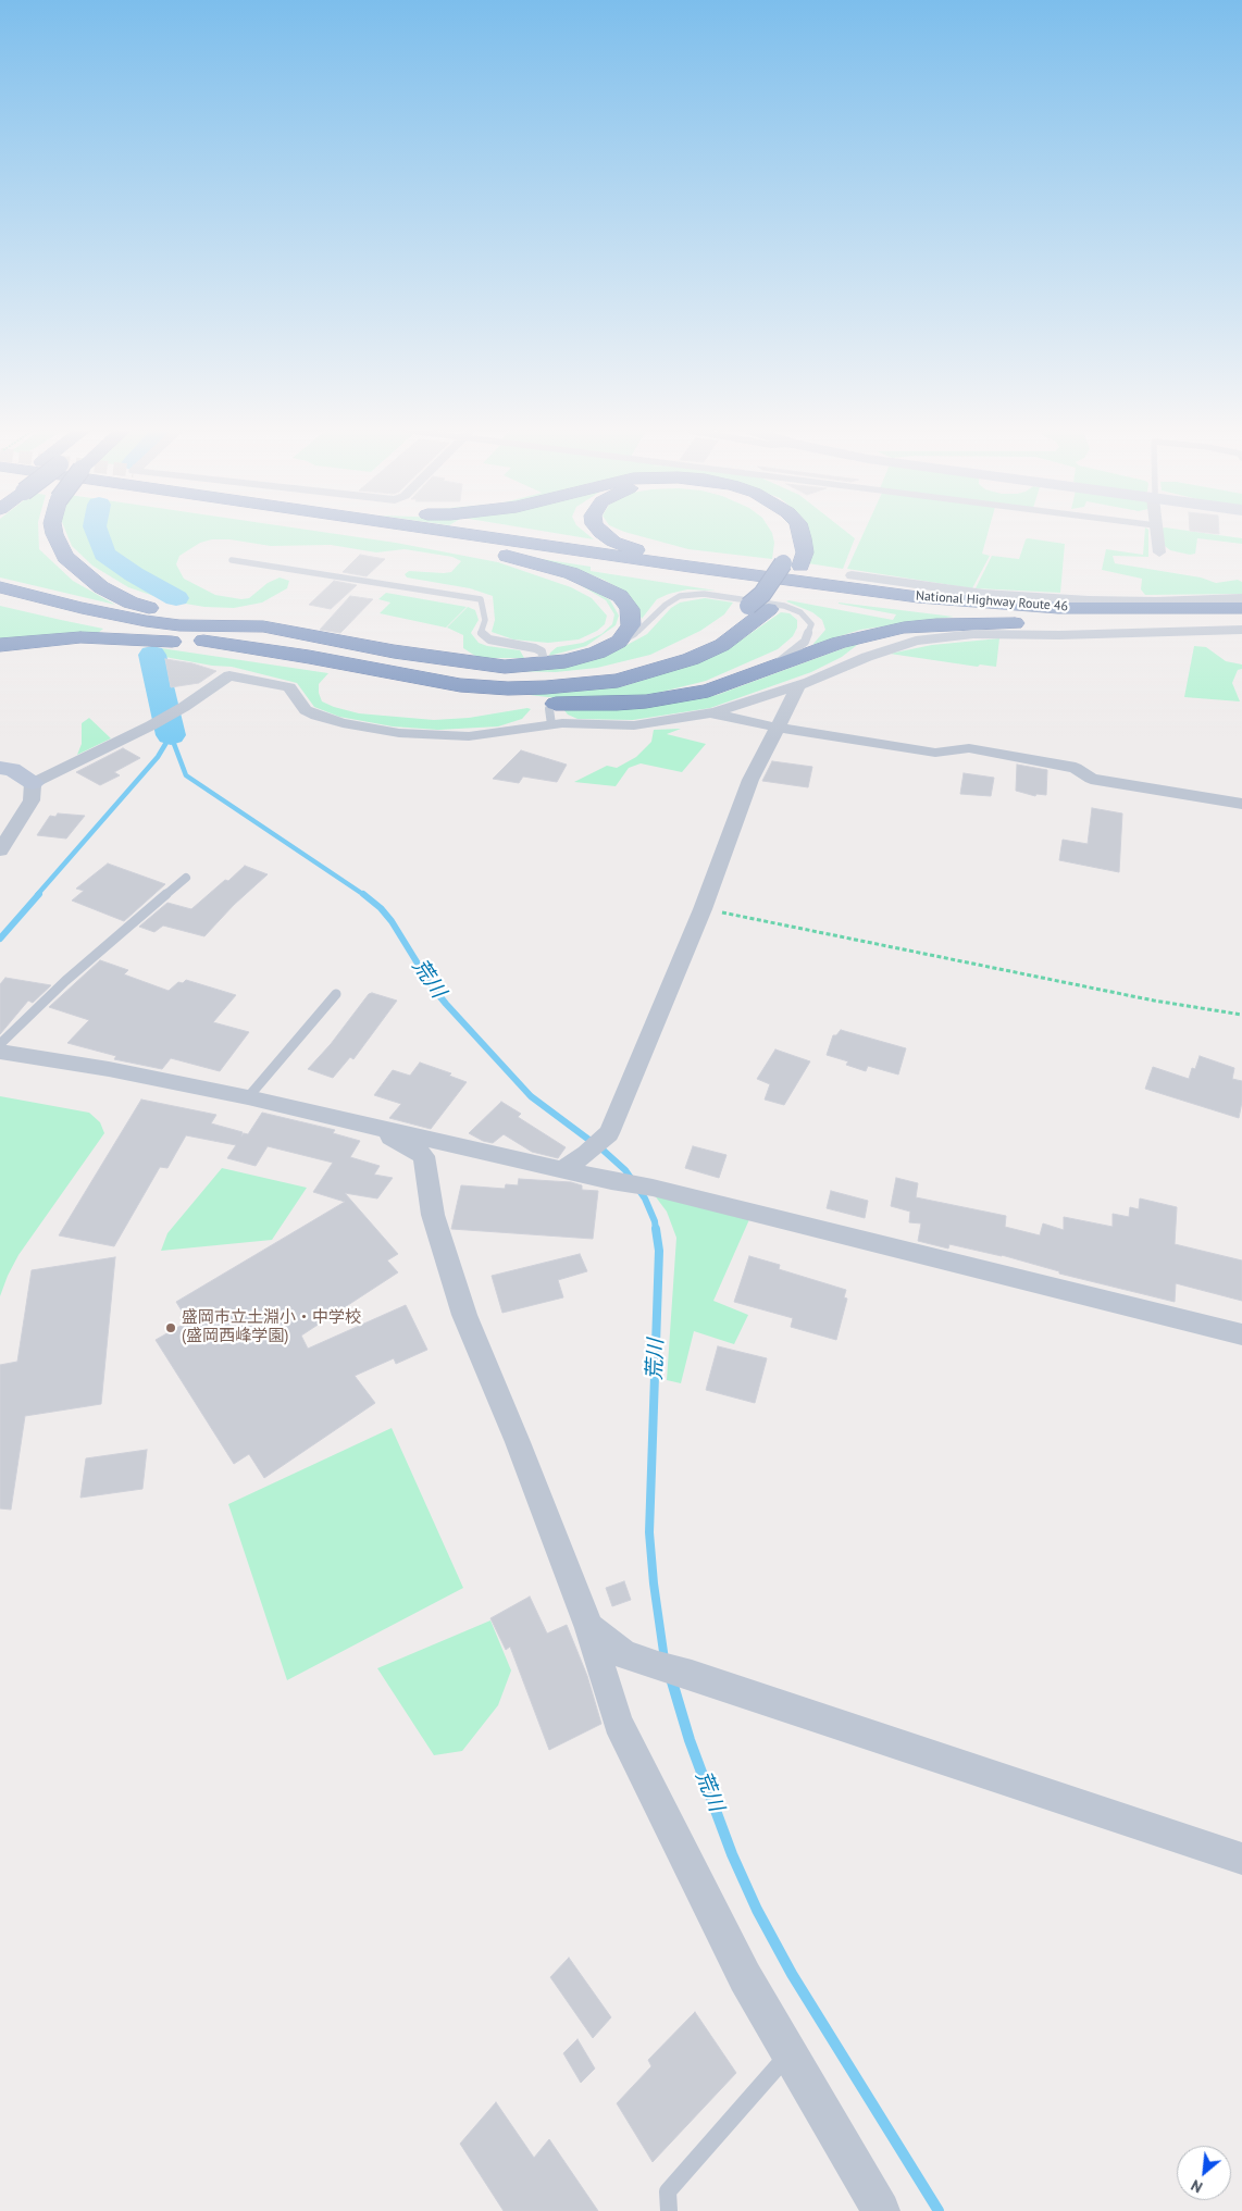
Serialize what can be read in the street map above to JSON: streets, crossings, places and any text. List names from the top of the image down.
{
  "streets": {
    "highway": ["National Highway Route 46"]
  },
  "water": ["荒川"],
  "places": ["盛岡市立土淵小・中学校 (盛岡西峰学園)"],
  "north": "bottom left"
}
